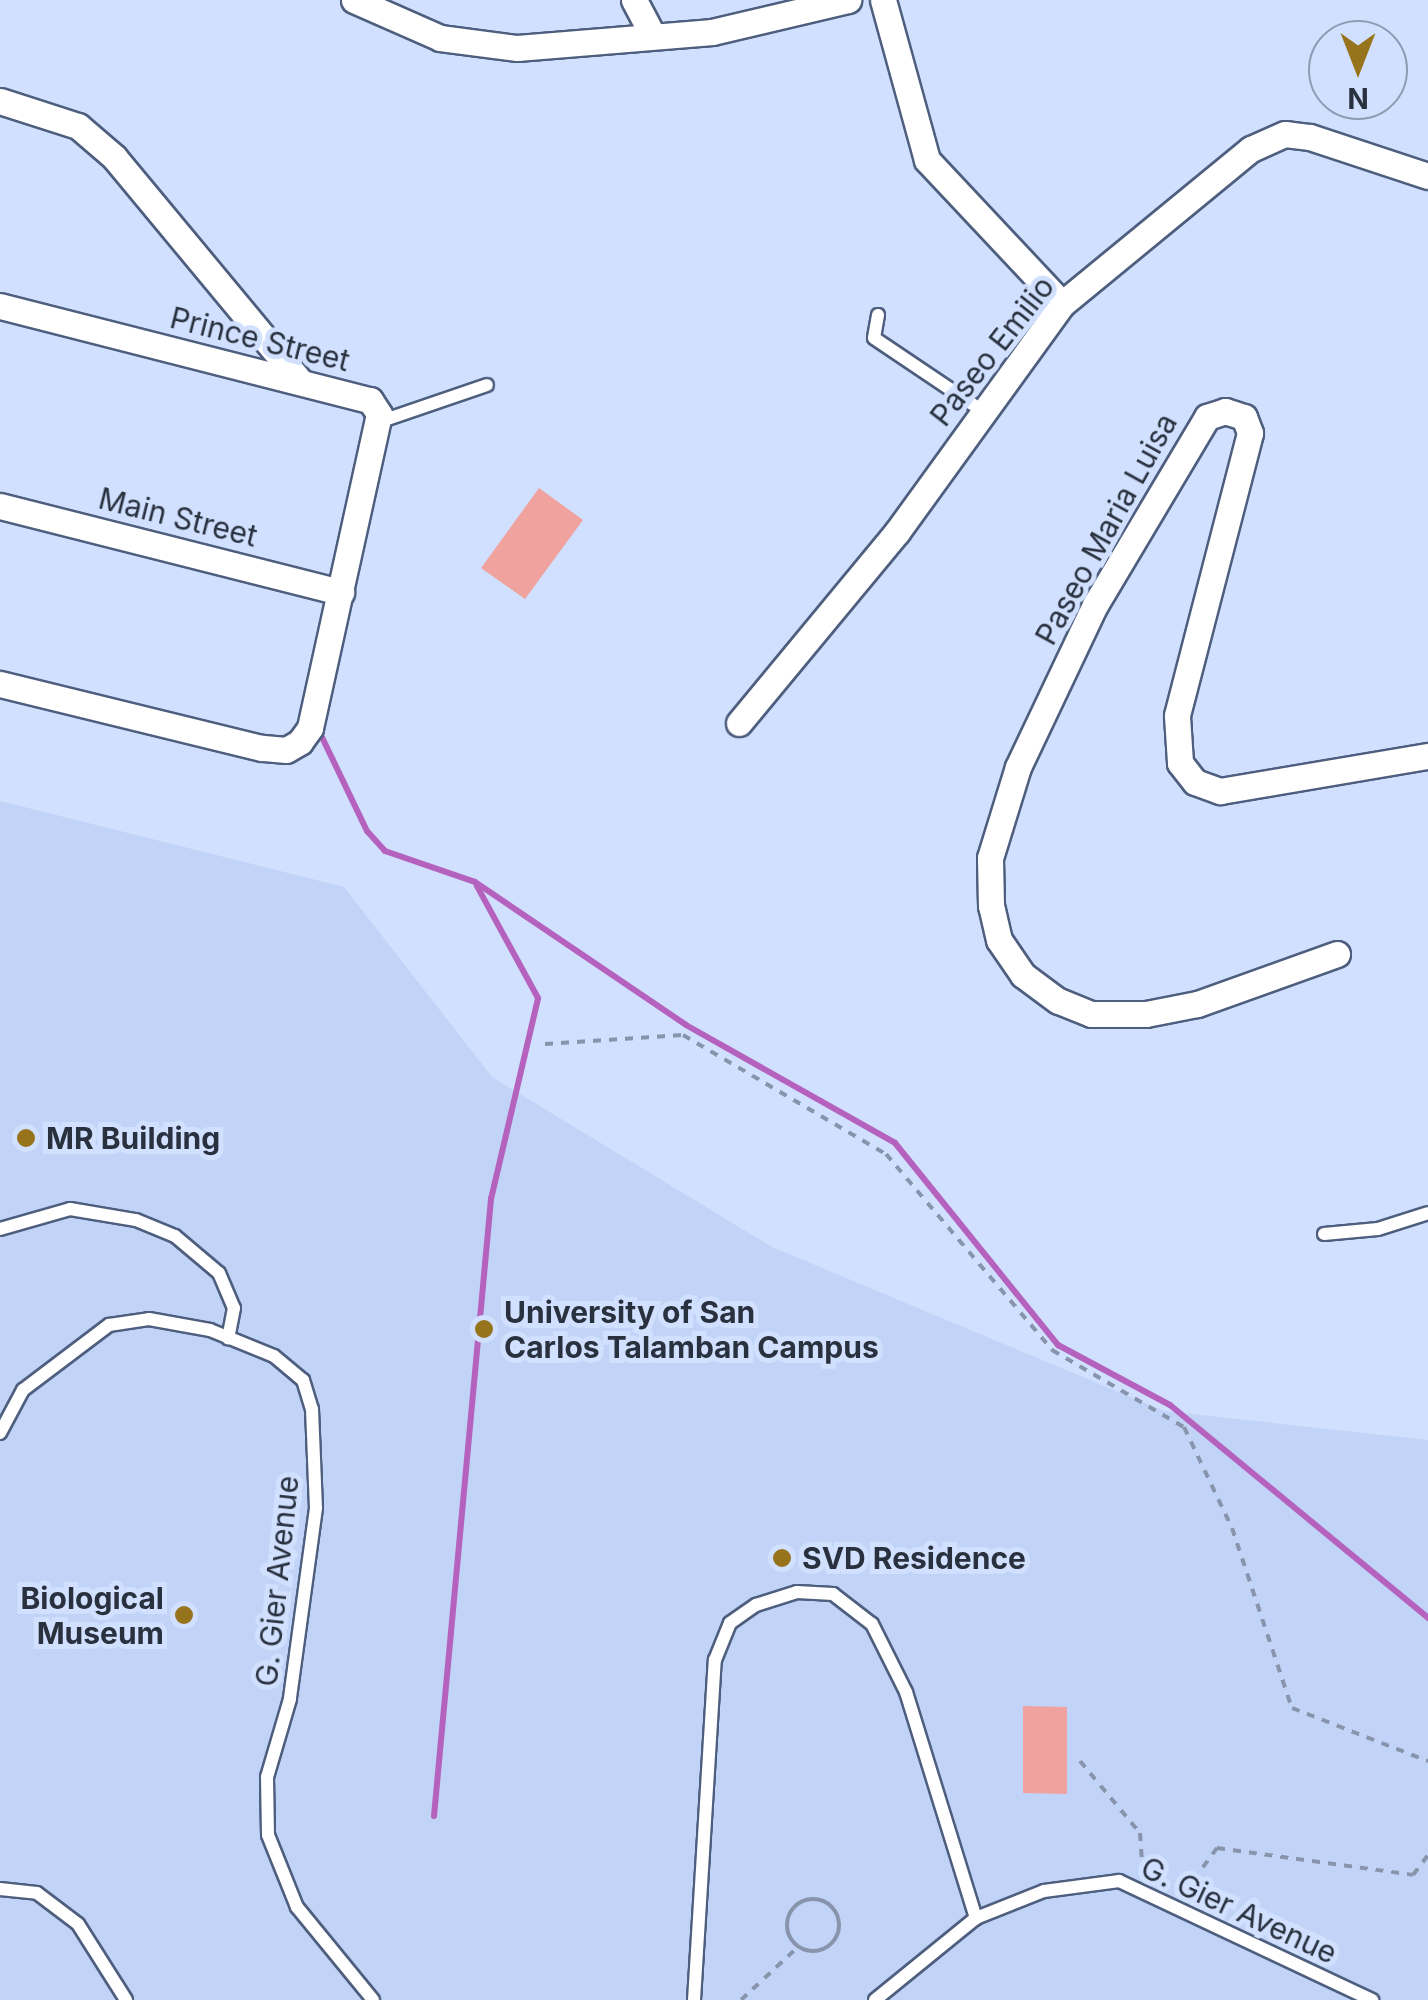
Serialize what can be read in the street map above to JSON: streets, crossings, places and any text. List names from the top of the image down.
{
  "streets": {
    "street": [
      "Prince Street",
      "Paseo Emilio",
      "Main Street",
      "Paseo Maria Luisa"
    ],
    "lane": ["G. Gier Avenue"]
  },
  "places": [
    "MR Building",
    "University of San Carlos Talamban Campus",
    "SVD Residence",
    "Biological Museum"
  ],
  "north": "bottom"
}
